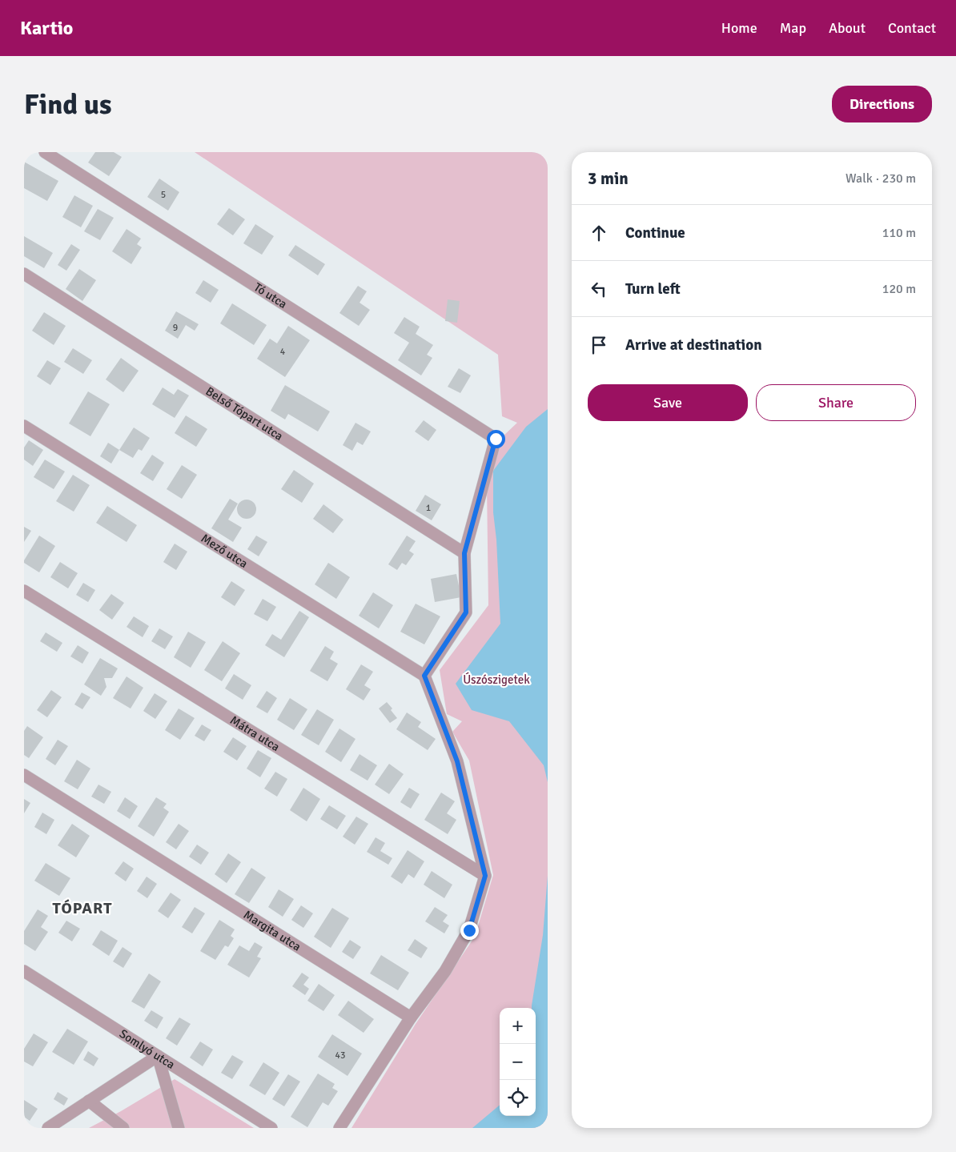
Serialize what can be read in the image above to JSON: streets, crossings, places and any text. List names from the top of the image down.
{
  "streets": {
    "street": [
      "Tó utca",
      "Belső Tópart utca",
      "Mező utca",
      "Mátra utca",
      "Margita utca",
      "Somlyó utca"
    ]
  },
  "crossings": [
    ["Tó utca", "Belső Tópart utca"]
  ],
  "districts": ["TÓPART"],
  "parks": ["Úszószigetek"],
  "house_numbers": [
    "5",
    "9",
    "4",
    "1",
    "43"
  ],
  "page": {
    "header": "Kartio",
    "nav": [
      "Home",
      "Map",
      "About",
      "Contact"
    ],
    "buttons": [
      "Directions",
      ["Save", "Share"]
    ],
    "title": "Find us",
    "heading": ["3 min", "Walk · 230 m"],
    "list": [
      ["Continue", "110 m"],
      ["Turn left", "120 m"],
      "Arrive at destination"
    ],
    "map_buttons": ["+", "−"]
  }
}
